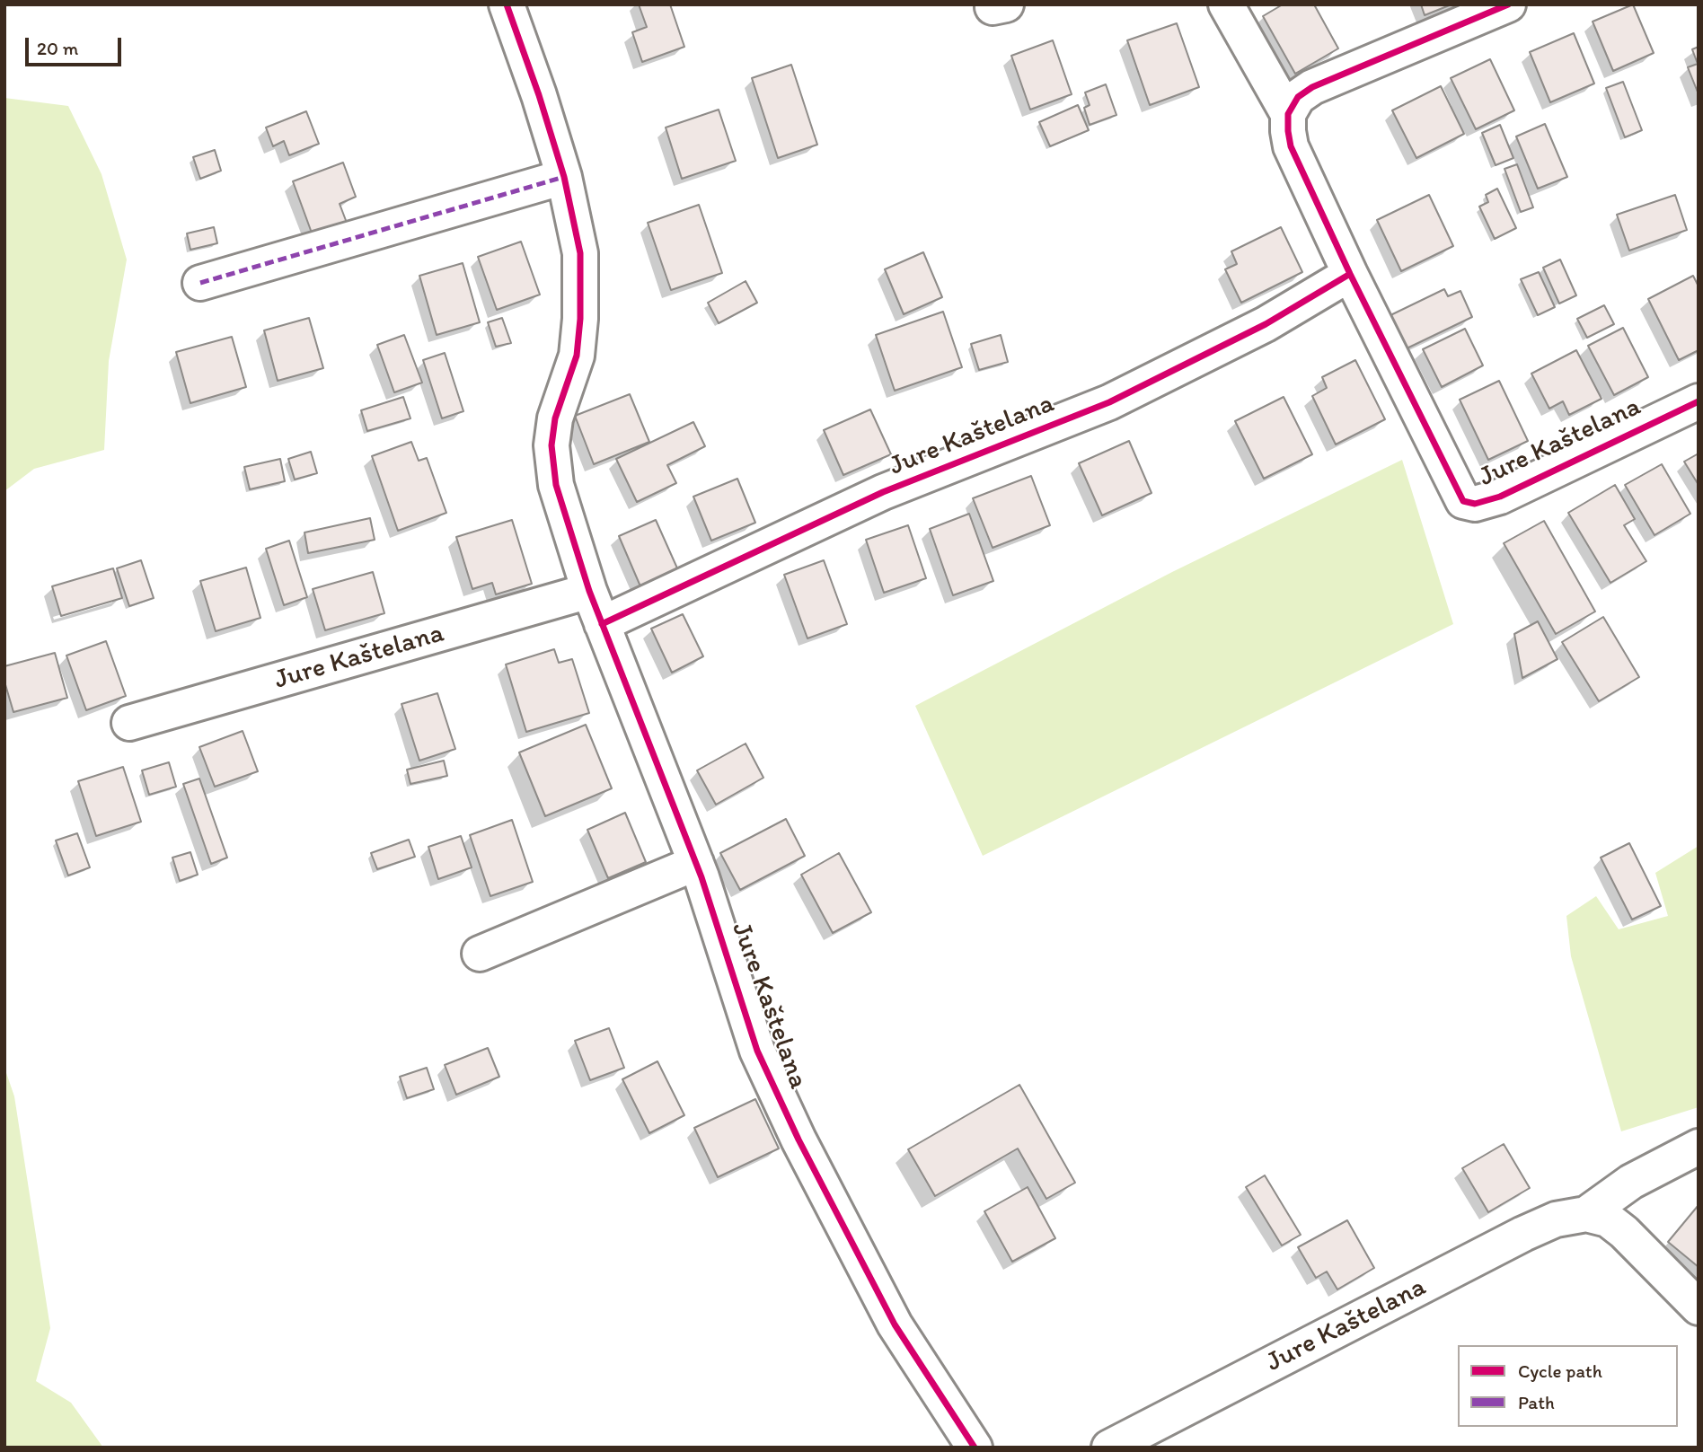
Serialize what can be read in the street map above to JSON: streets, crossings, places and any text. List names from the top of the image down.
{
  "streets": {
    "street": ["Jure Kaštelana"]
  },
  "legend": ["Cycle path", "Path"],
  "scale_bar": "20 m"
}
